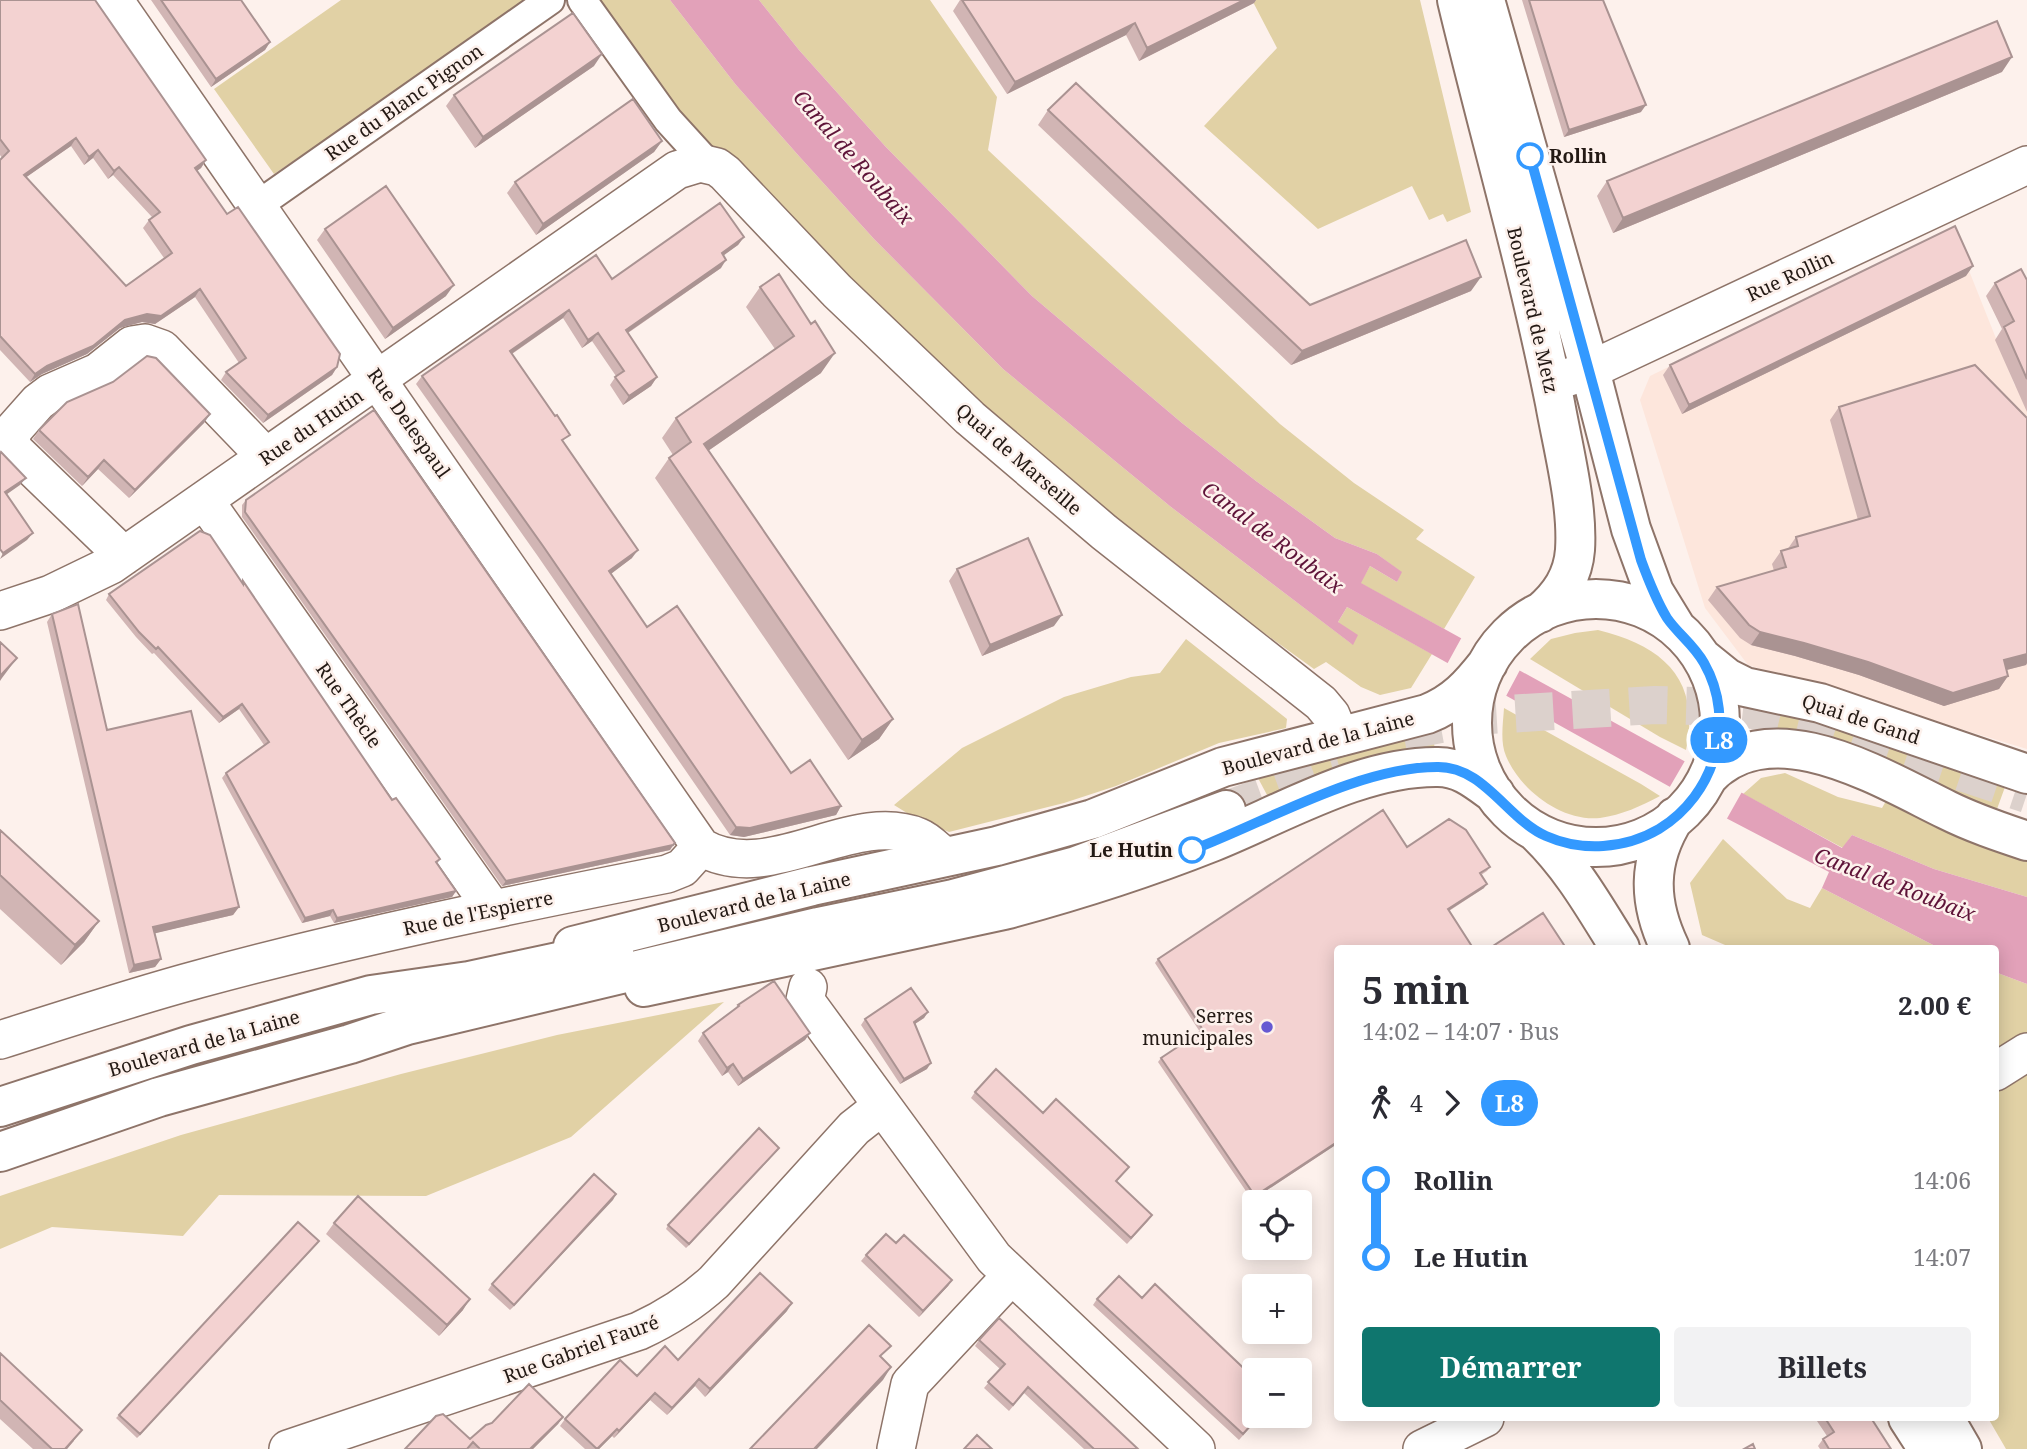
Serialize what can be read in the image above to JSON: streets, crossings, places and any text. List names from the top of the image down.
{
  "streets": {
    "main road": ["Boulevard de Metz", "Quai de Gand", "Boulevard de la Laine"],
    "street": [
      "Rue du Blanc Pignon",
      "Rue Rollin",
      "Rue Delespaul",
      "Rue du Hutin",
      "Quai de Marseille",
      "Rue Thècle",
      "Rue de l'Espierre",
      "Rue Gabriel Fauré"
    ]
  },
  "crossings": [
    ["Rue du Blanc Pignon", "Rue Delespaul"],
    ["Rue Rollin", "Boulevard de Metz"],
    ["Boulevard de Metz", "Quai de Gand"],
    ["Boulevard de Metz", "Boulevard de la Laine"],
    ["Rue Delespaul", "Rue du Hutin"],
    ["Rue Delespaul", "Rue de l'Espierre"],
    ["Rue du Hutin", "Quai de Marseille"],
    ["Rue du Hutin", "Rue Thècle"],
    ["Quai de Marseille", "Boulevard de la Laine"],
    ["Rue Thècle", "Rue de l'Espierre"],
    ["Quai de Gand", "Boulevard de la Laine"]
  ],
  "water": ["Canal de Roubaix"],
  "places": ["Rollin", "Le Hutin", "Serres municipales"],
  "lines": ["bus line L8"],
  "page": {
    "on_map": "L8",
    "heading": ["5 min", "14:02 – 14:07 · Bus", "2.00 €"],
    "legs": ["4", "L8"],
    "list": [
      {
        "name": "Rollin",
        "value": "14:06"
      },
      {
        "name": "Le Hutin",
        "value": "14:07"
      }
    ],
    "map_buttons": ["+", "−"],
    "buttons": ["Démarrer", "Billets"]
  }
}
